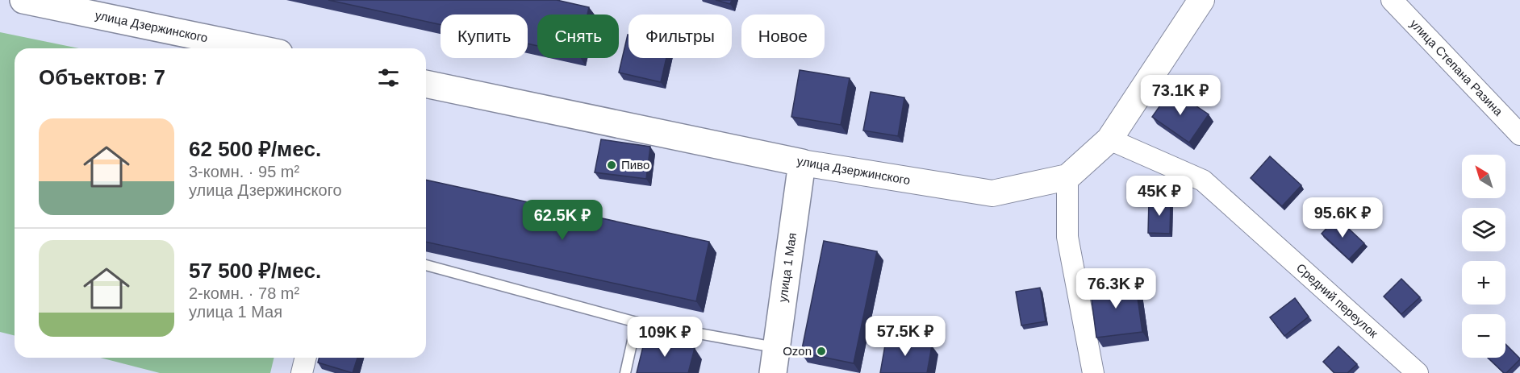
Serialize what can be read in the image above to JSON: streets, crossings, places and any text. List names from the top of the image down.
{
  "streets": {
    "main road": ["улица Дзержинского", "улица 1 Мая"],
    "street": ["улица Степана Разина", "Средний переулок"]
  },
  "crossings": [
    ["улица Дзержинского", "улица 1 Мая"],
    ["улица Дзержинского", "Средний переулок"]
  ],
  "places": ["Пиво", "Ozon"],
  "north": "top left",
  "page": {
    "chip": [
      "Купить",
      "Снять",
      "Фильтры",
      "Новое"
    ],
    "heading": "Объектов: 7",
    "price": [
      "73.1K ₽",
      "45K ₽",
      "95.6K ₽",
      "62.5K ₽",
      "76.3K ₽",
      "57.5K ₽",
      "109K ₽"
    ],
    "list": [
      {
        "name": "62 500 ₽/мес.",
        "note": "3-комн. · 95 m² · улица Дзержинского"
      },
      {
        "name": "57 500 ₽/мес.",
        "note": "2-комн. · 78 m² · улица 1 Мая"
      }
    ],
    "map_buttons": ["+", "−"]
  }
}
